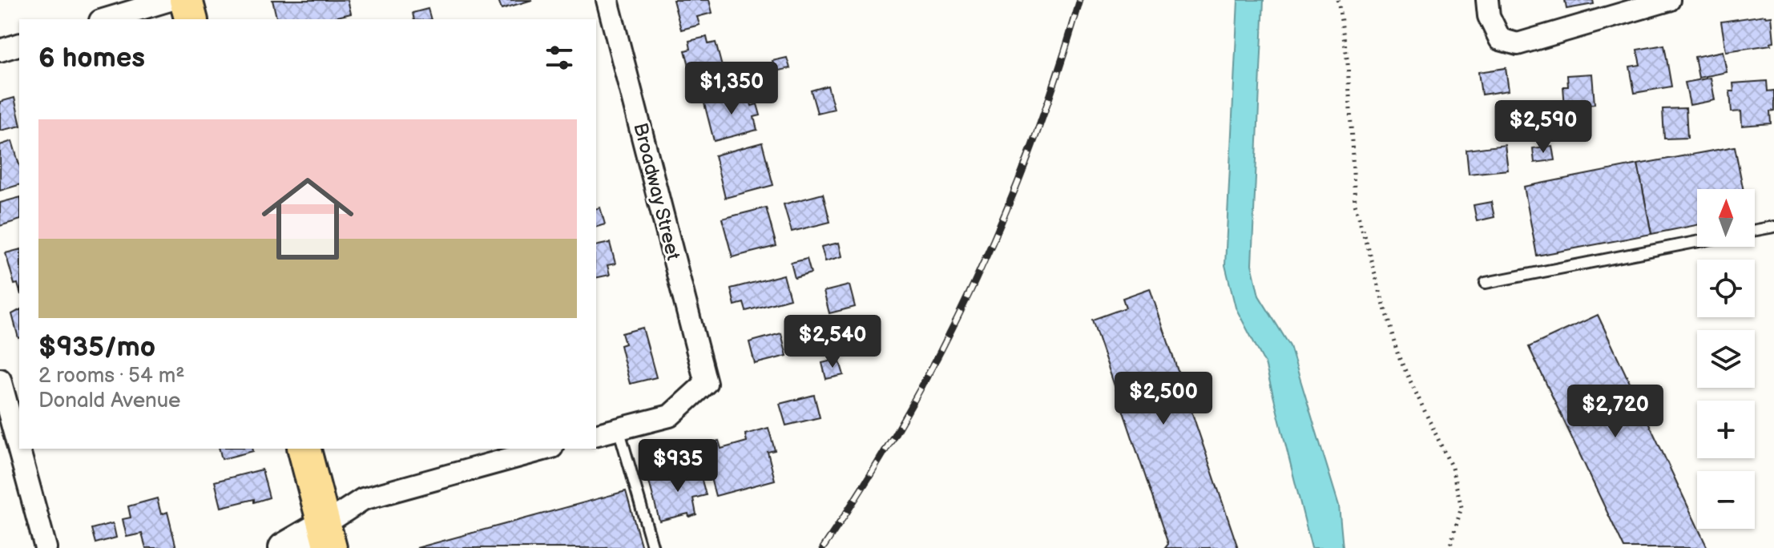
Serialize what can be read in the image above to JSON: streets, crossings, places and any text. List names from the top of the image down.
{
  "streets": {
    "street": ["Broadway Street"]
  },
  "north": "top",
  "page": {
    "heading": "6 homes",
    "price": [
      "$1,350",
      "$2,590",
      "$2,540",
      "$2,500",
      "$2,720",
      "$935"
    ],
    "list": [
      {
        "name": "$935/mo",
        "note": "2 rooms · 54 m² · Donald Avenue"
      }
    ],
    "map_buttons": ["+", "−"]
  }
}
